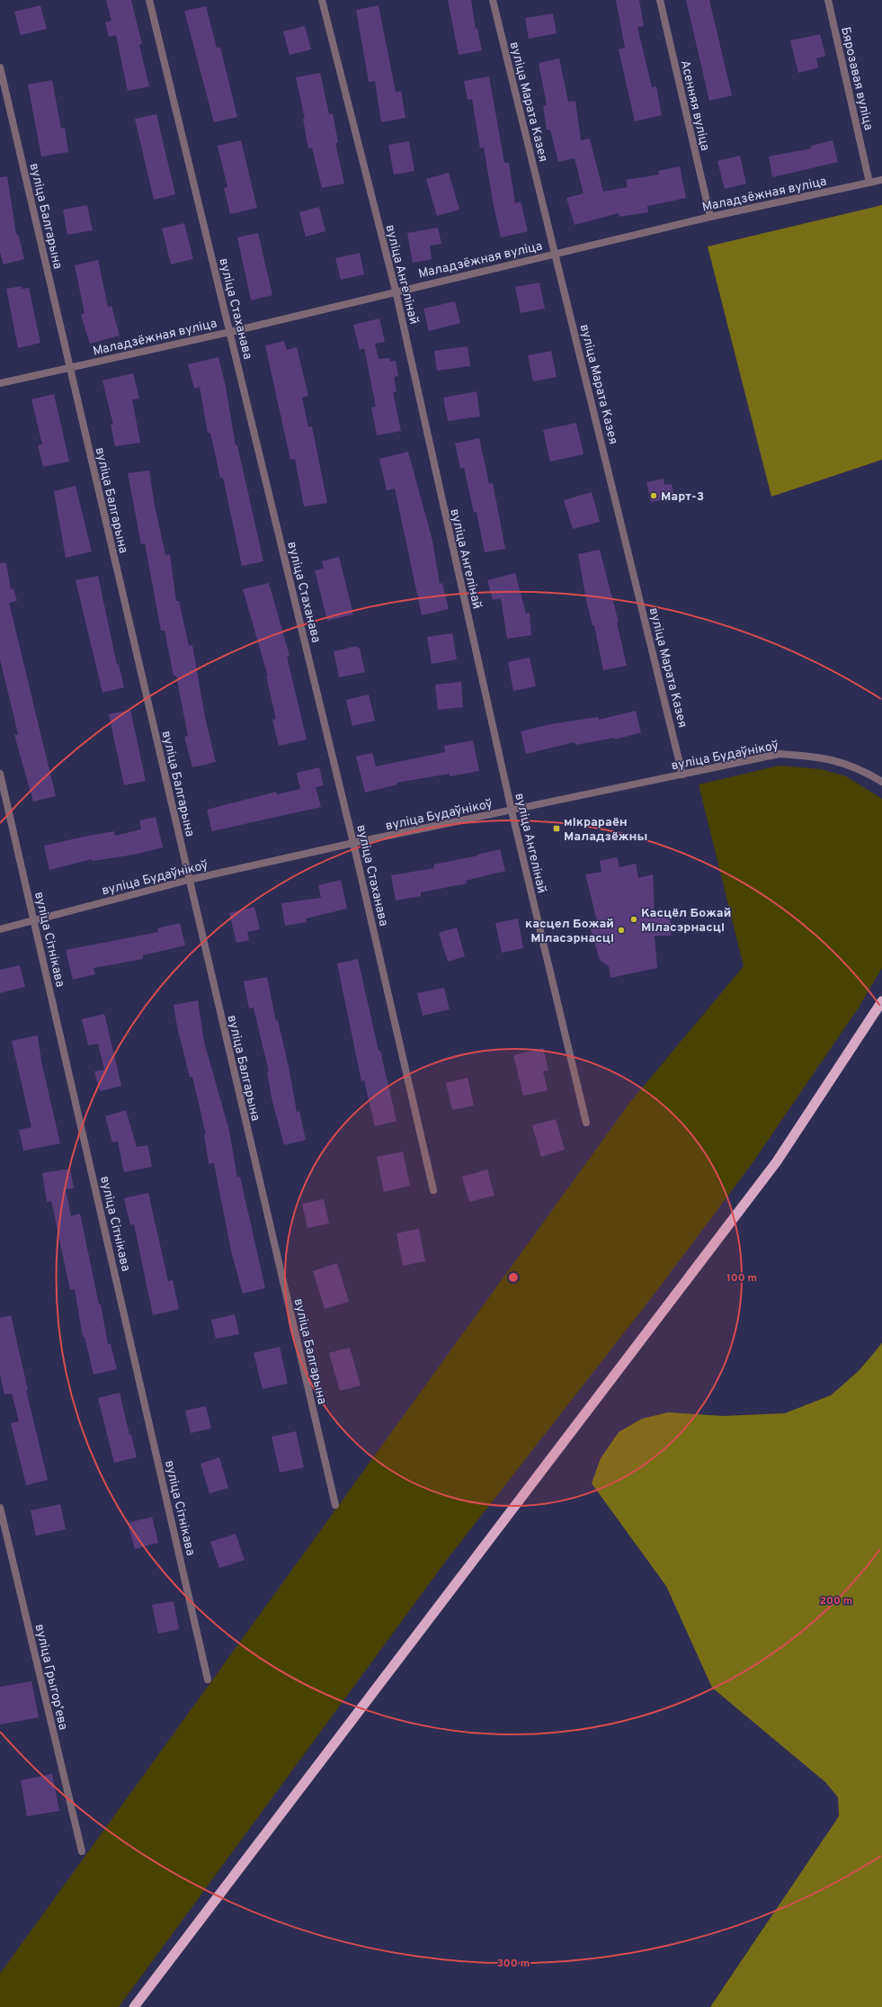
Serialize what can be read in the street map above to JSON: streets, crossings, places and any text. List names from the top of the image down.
{
  "streets": {
    "street": [
      "Бярозавая вуліца",
      "вуліца Марата Казея",
      "Асенняя вуліца",
      "Маладзёжная вуліца",
      "вуліца Балгарына",
      "вуліца Ангелінай",
      "вуліца Стаханава",
      "вуліца Будаўнікоў",
      "вуліца Сітнікава",
      "вуліца Грыгорʼева"
    ]
  },
  "crossings": [
    ["Бярозавая вуліца", "Маладзёжная вуліца"],
    ["вуліца Марата Казея", "Маладзёжная вуліца"],
    ["вуліца Марата Казея", "вуліца Будаўнікоў"],
    ["Асенняя вуліца", "Маладзёжная вуліца"],
    ["Маладзёжная вуліца", "вуліца Балгарына"],
    ["Маладзёжная вуліца", "вуліца Ангелінай"],
    ["Маладзёжная вуліца", "вуліца Стаханава"],
    ["вуліца Балгарына", "вуліца Будаўнікоў"],
    ["вуліца Ангелінай", "вуліца Будаўнікоў"],
    ["вуліца Стаханава", "вуліца Будаўнікоў"],
    ["вуліца Будаўнікоў", "вуліца Сітнікава"]
  ],
  "places": {
    "other": ["Март-3", "Касцёл Божай Міласэрнасці", "касцел Божай Міласэрнасці"],
    "transit": ["мікрараён Маладзёжны"]
  },
  "rings": ["100 m", "200 m", "300 m"]
}
